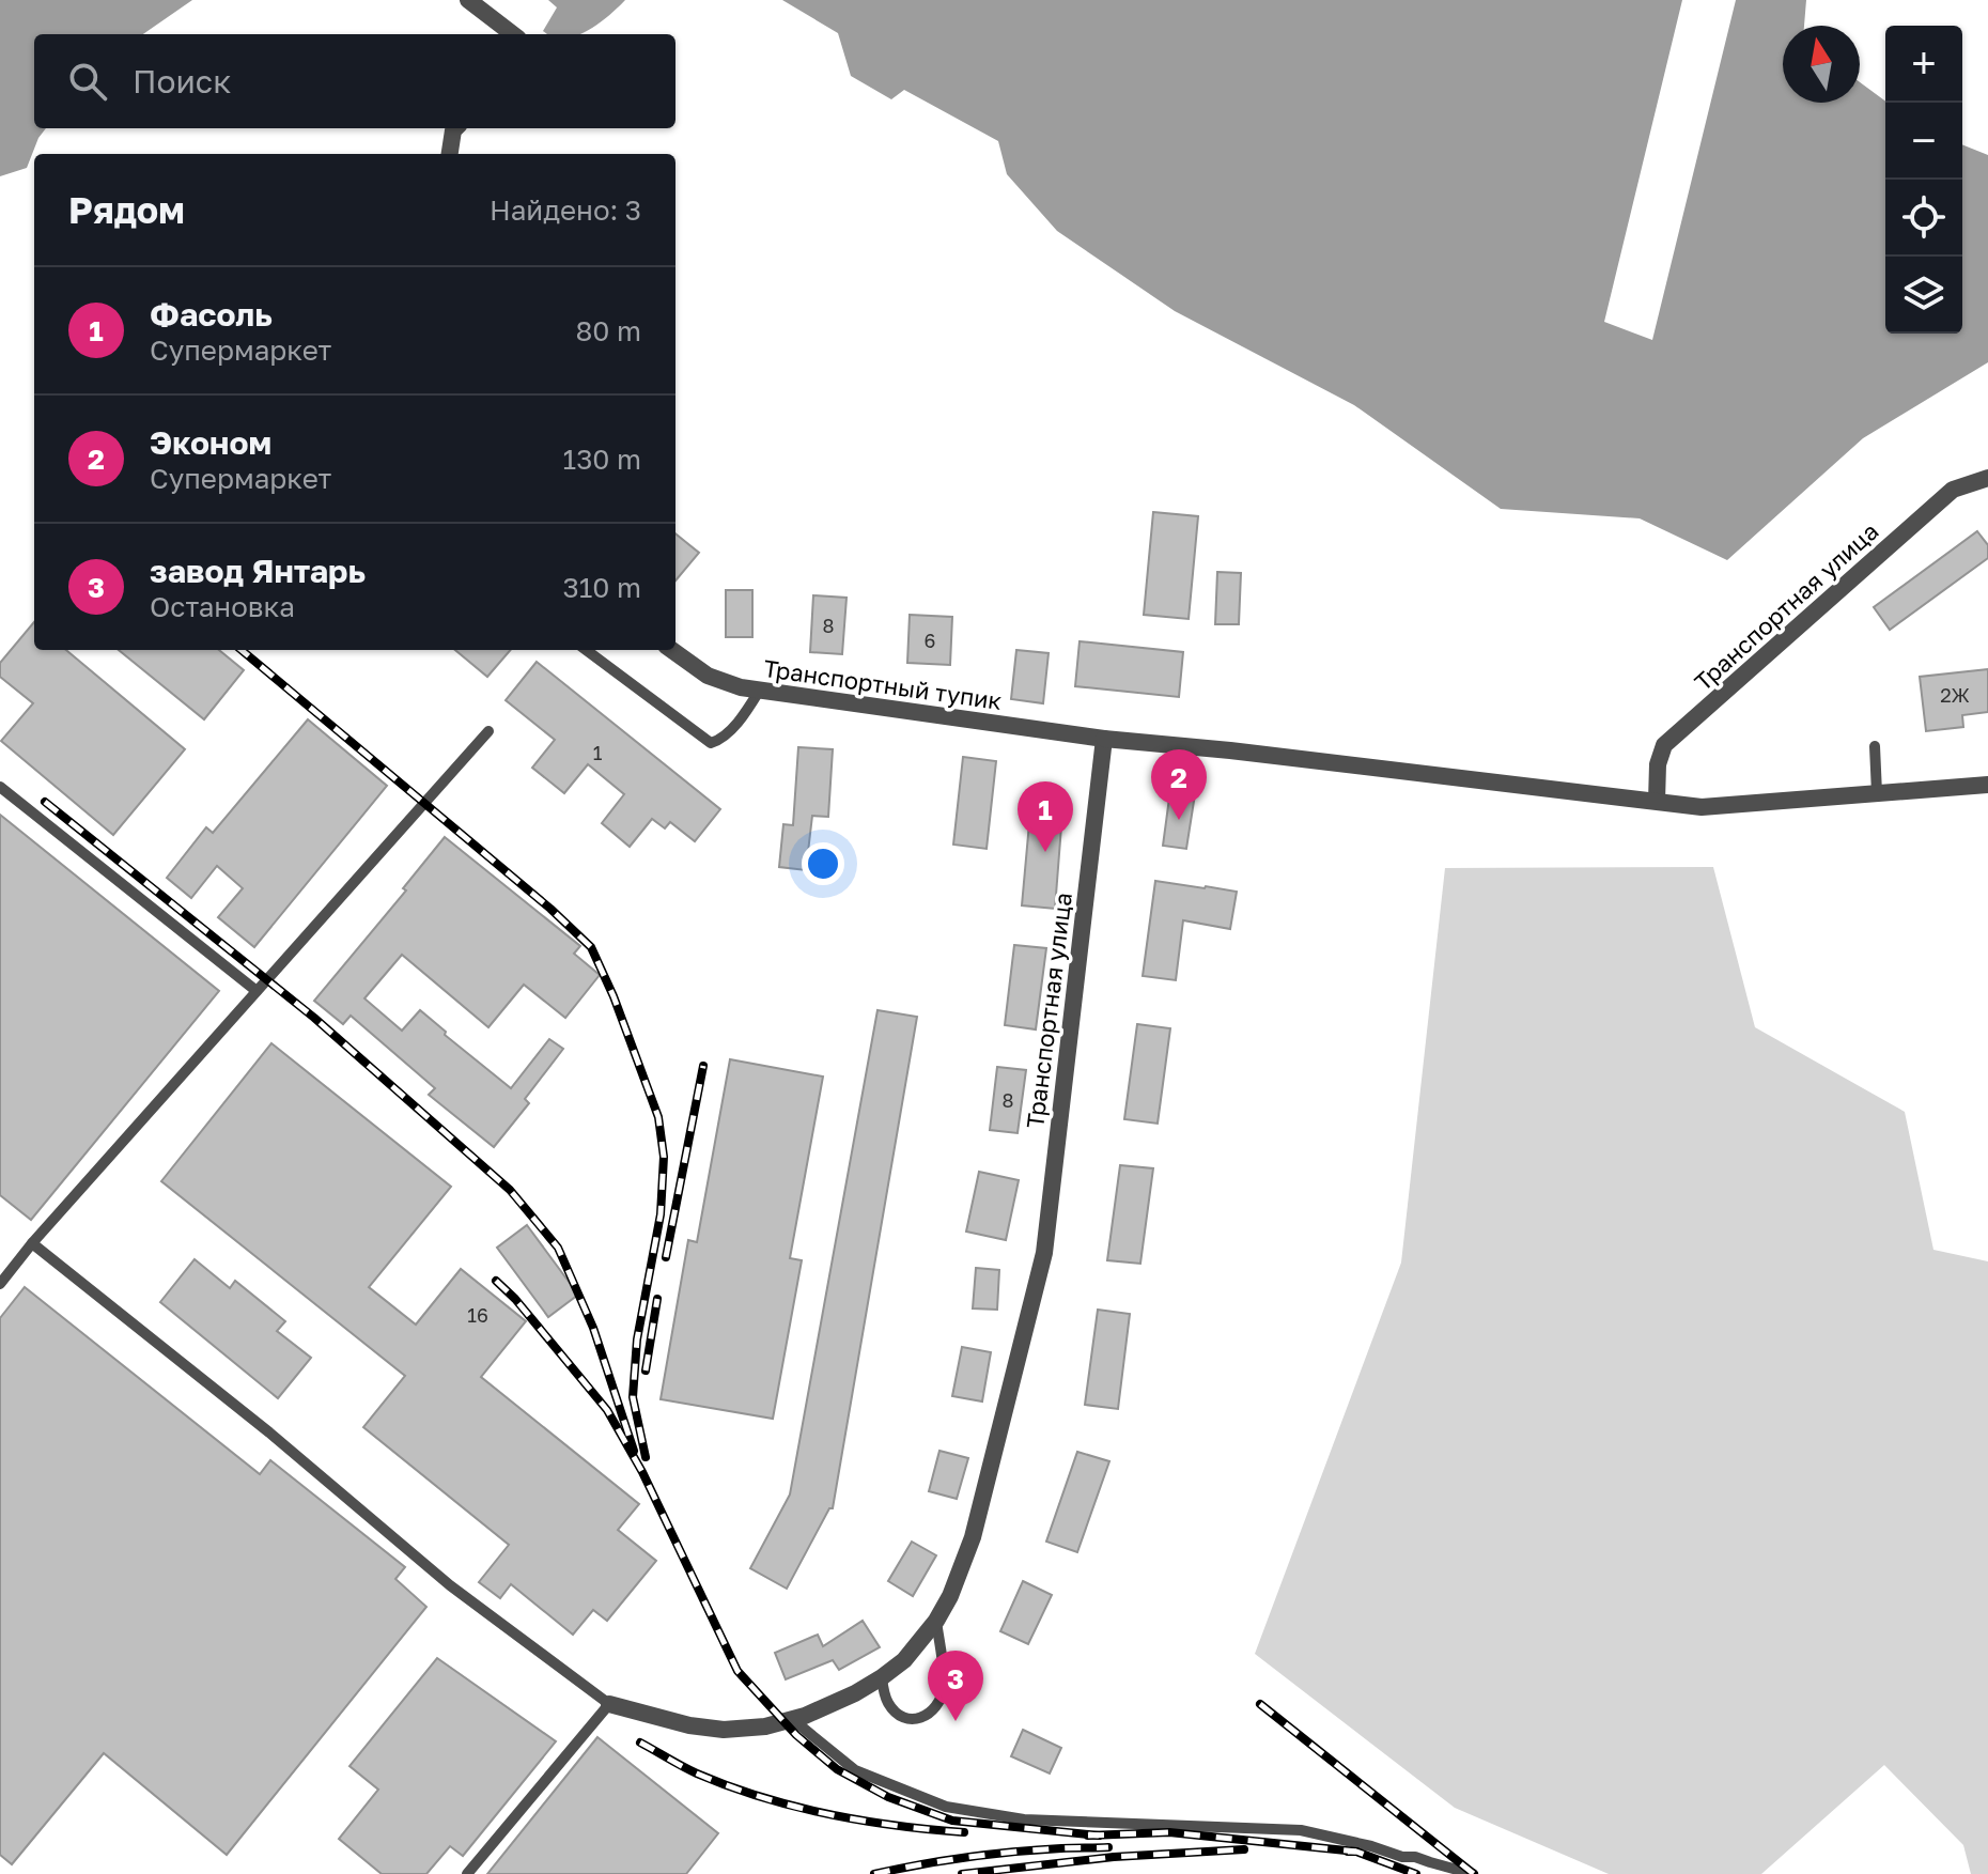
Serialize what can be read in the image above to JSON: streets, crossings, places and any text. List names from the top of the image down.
{
  "streets": {
    "street": ["Транспортная улица", "Транспортный тупик"]
  },
  "crossings": [
    ["Транспортная улица", "Транспортный тупик"]
  ],
  "house_numbers": [
    "8",
    "6",
    "2Ж",
    "1",
    "8",
    "16"
  ],
  "north": "top",
  "page": {
    "map_buttons": ["+", "−"],
    "search": "Поиск",
    "heading": ["Рядом", "Найдено: 3"],
    "list": [
      {
        "mark": "1",
        "name": "Фасоль",
        "note": "Супермаркет",
        "value": "80 m"
      },
      {
        "mark": "2",
        "name": "Эконом",
        "note": "Супермаркет",
        "value": "130 m"
      },
      {
        "mark": "3",
        "name": "завод Янтарь",
        "note": "Остановка",
        "value": "310 m"
      }
    ],
    "pins": ["2", "1", "3"]
  }
}
